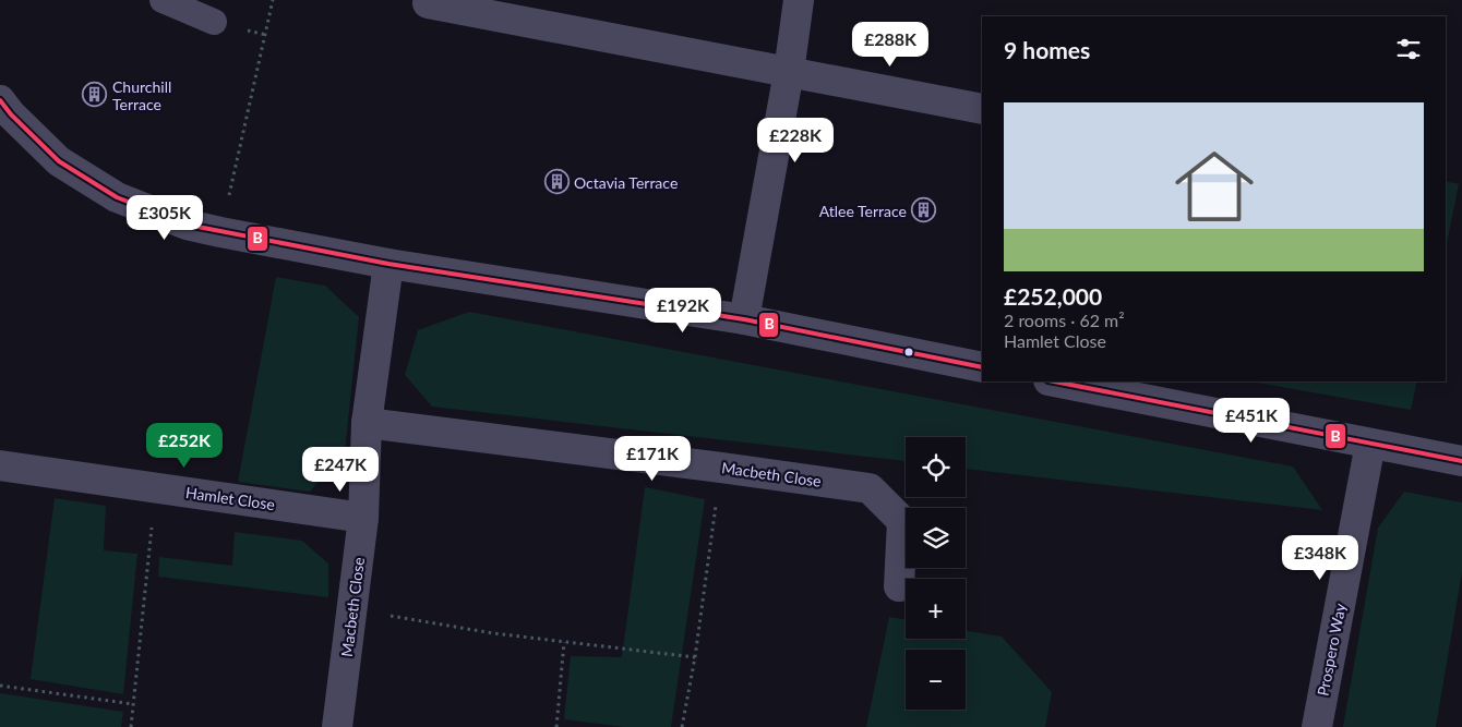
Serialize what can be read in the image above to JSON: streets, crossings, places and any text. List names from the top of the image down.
{
  "streets": {
    "street": ["Macbeth Close", "Hamlet Close", "Prospero Way"]
  },
  "crossings": [
    ["Macbeth Close", "Hamlet Close"]
  ],
  "places": {
    "building": ["Churchill Terrace", "Octavia Terrace", "Atlee Terrace"]
  },
  "lines": ["transit line B"],
  "page": {
    "heading": "9 homes",
    "price": [
      "£288K",
      "£228K",
      "£305K",
      "£192K",
      "£451K",
      "£252K",
      "£171K",
      "£247K",
      "£348K"
    ],
    "list": [
      {
        "name": "£252,000",
        "note": "2 rooms · 62 m² · Hamlet Close"
      }
    ],
    "map_buttons": ["+", "−"]
  }
}
